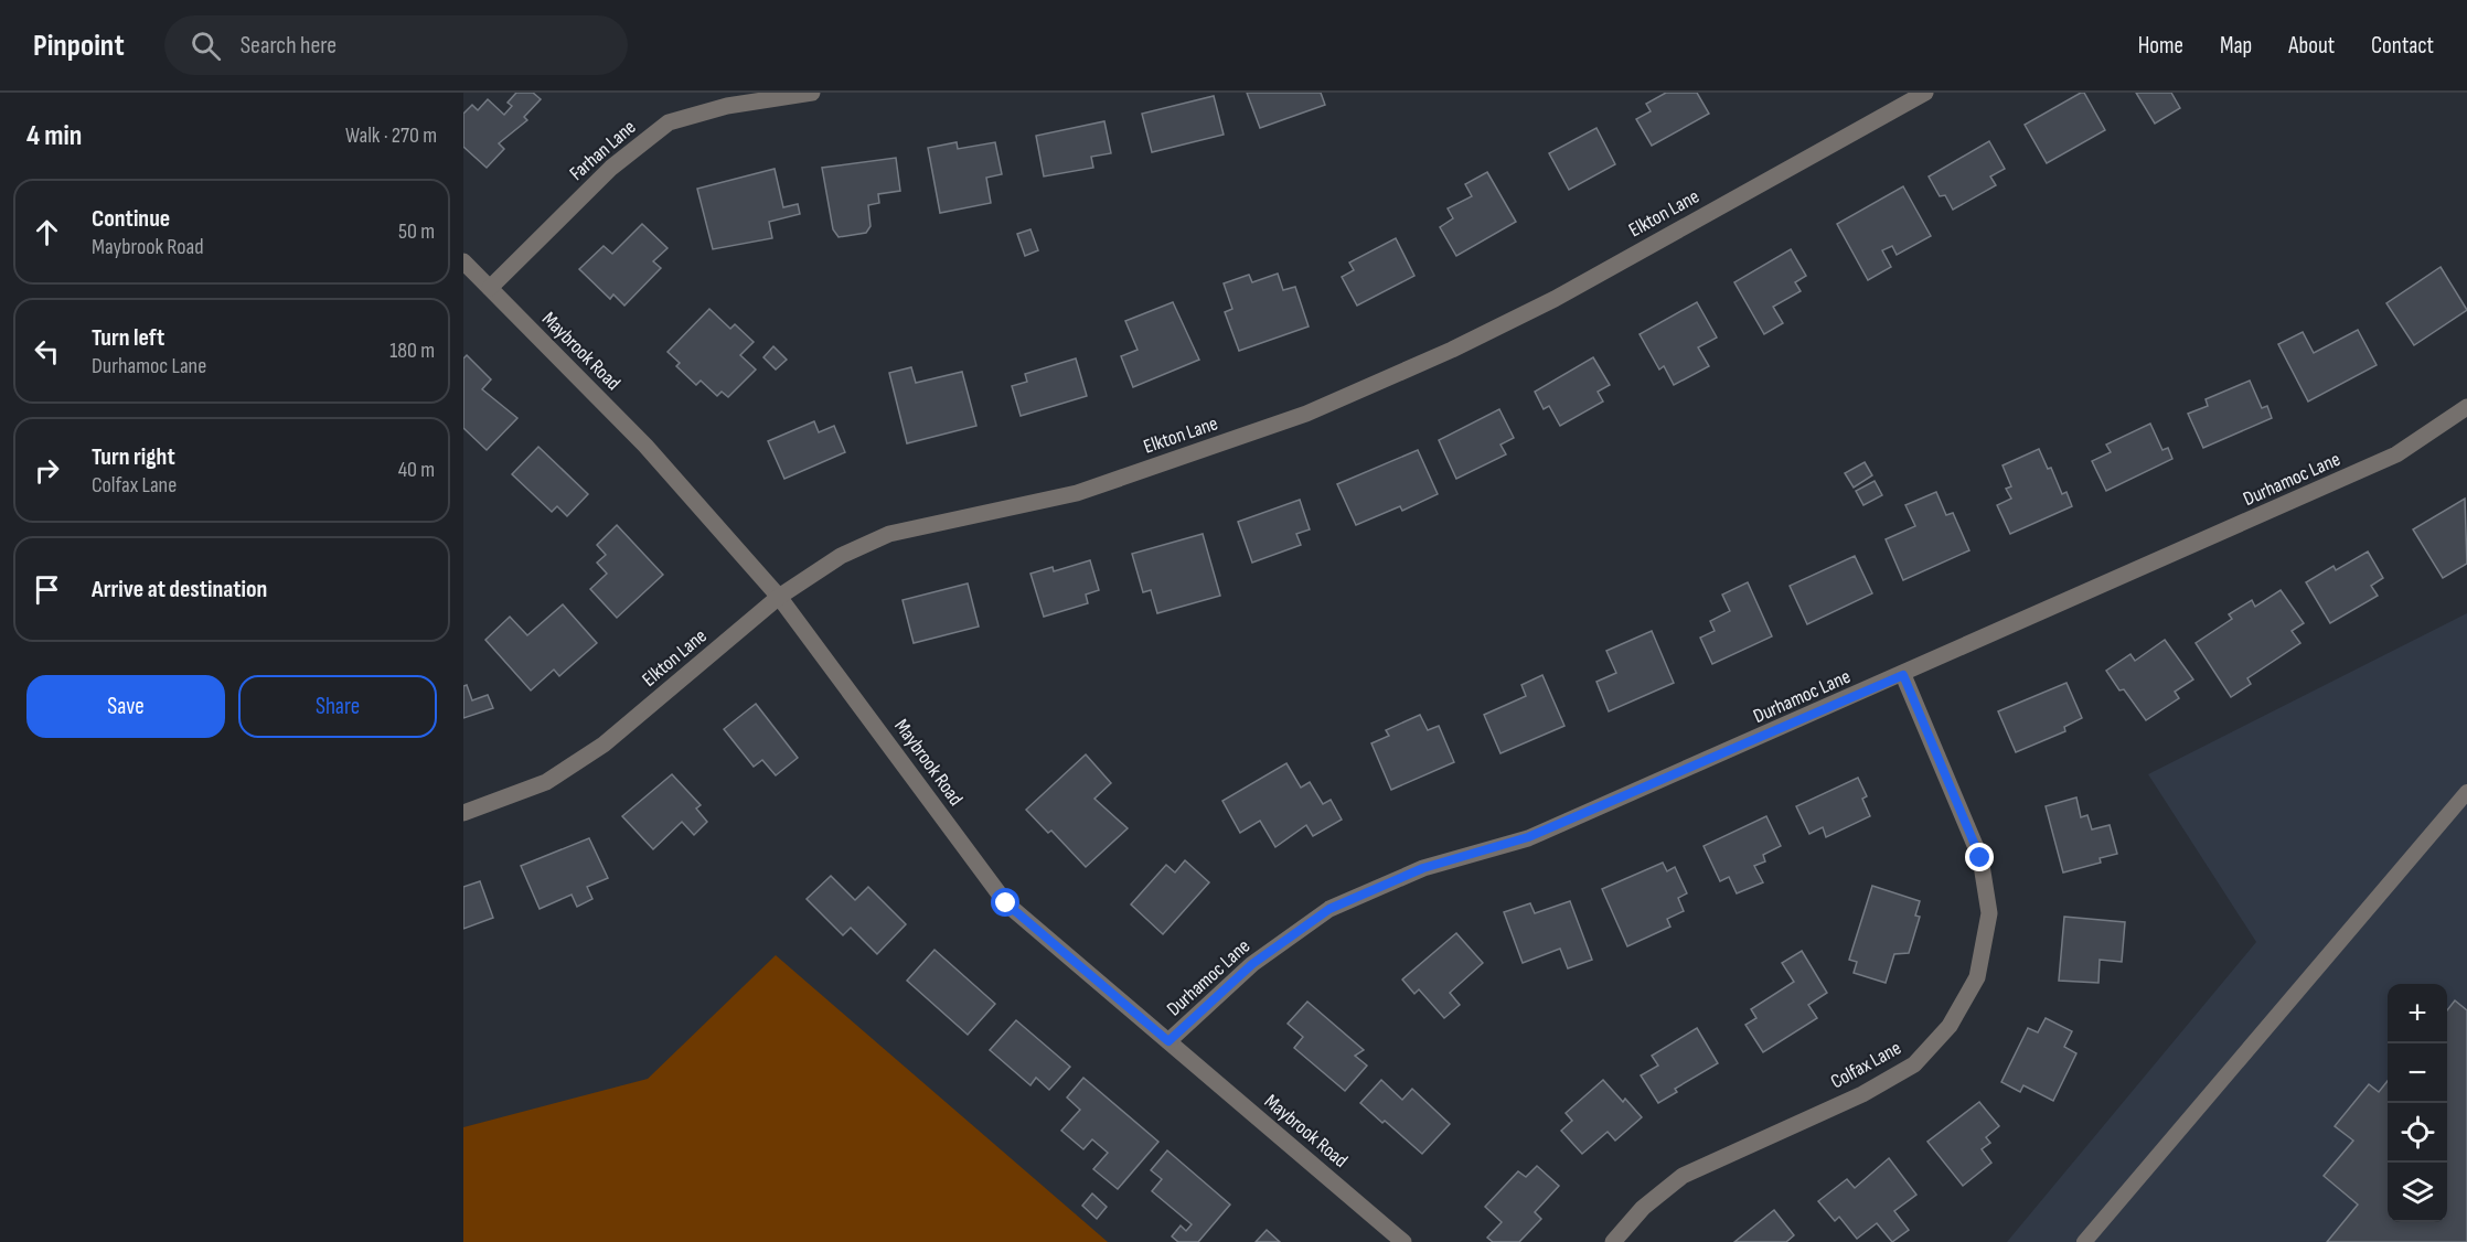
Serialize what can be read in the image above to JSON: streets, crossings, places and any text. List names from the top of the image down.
{
  "streets": {
    "street": [
      "Farhan Lane",
      "Elkton Lane",
      "Maybrook Road",
      "Durhamoc Lane",
      "Colfax Lane"
    ]
  },
  "crossings": [
    ["Farhan Lane", "Maybrook Road"],
    ["Elkton Lane", "Maybrook Road"],
    ["Maybrook Road", "Durhamoc Lane"],
    ["Durhamoc Lane", "Colfax Lane"]
  ],
  "page": {
    "header": "Pinpoint",
    "search": "Search here",
    "nav": [
      "Home",
      "Map",
      "About",
      "Contact"
    ],
    "heading": ["4 min", "Walk · 270 m"],
    "list": [
      ["Continue", "Maybrook Road", "50 m"],
      ["Turn left", "Durhamoc Lane", "180 m"],
      ["Turn right", "Colfax Lane", "40 m"],
      "Arrive at destination"
    ],
    "buttons": ["Save", "Share"],
    "map_buttons": ["+", "−"]
  }
}
